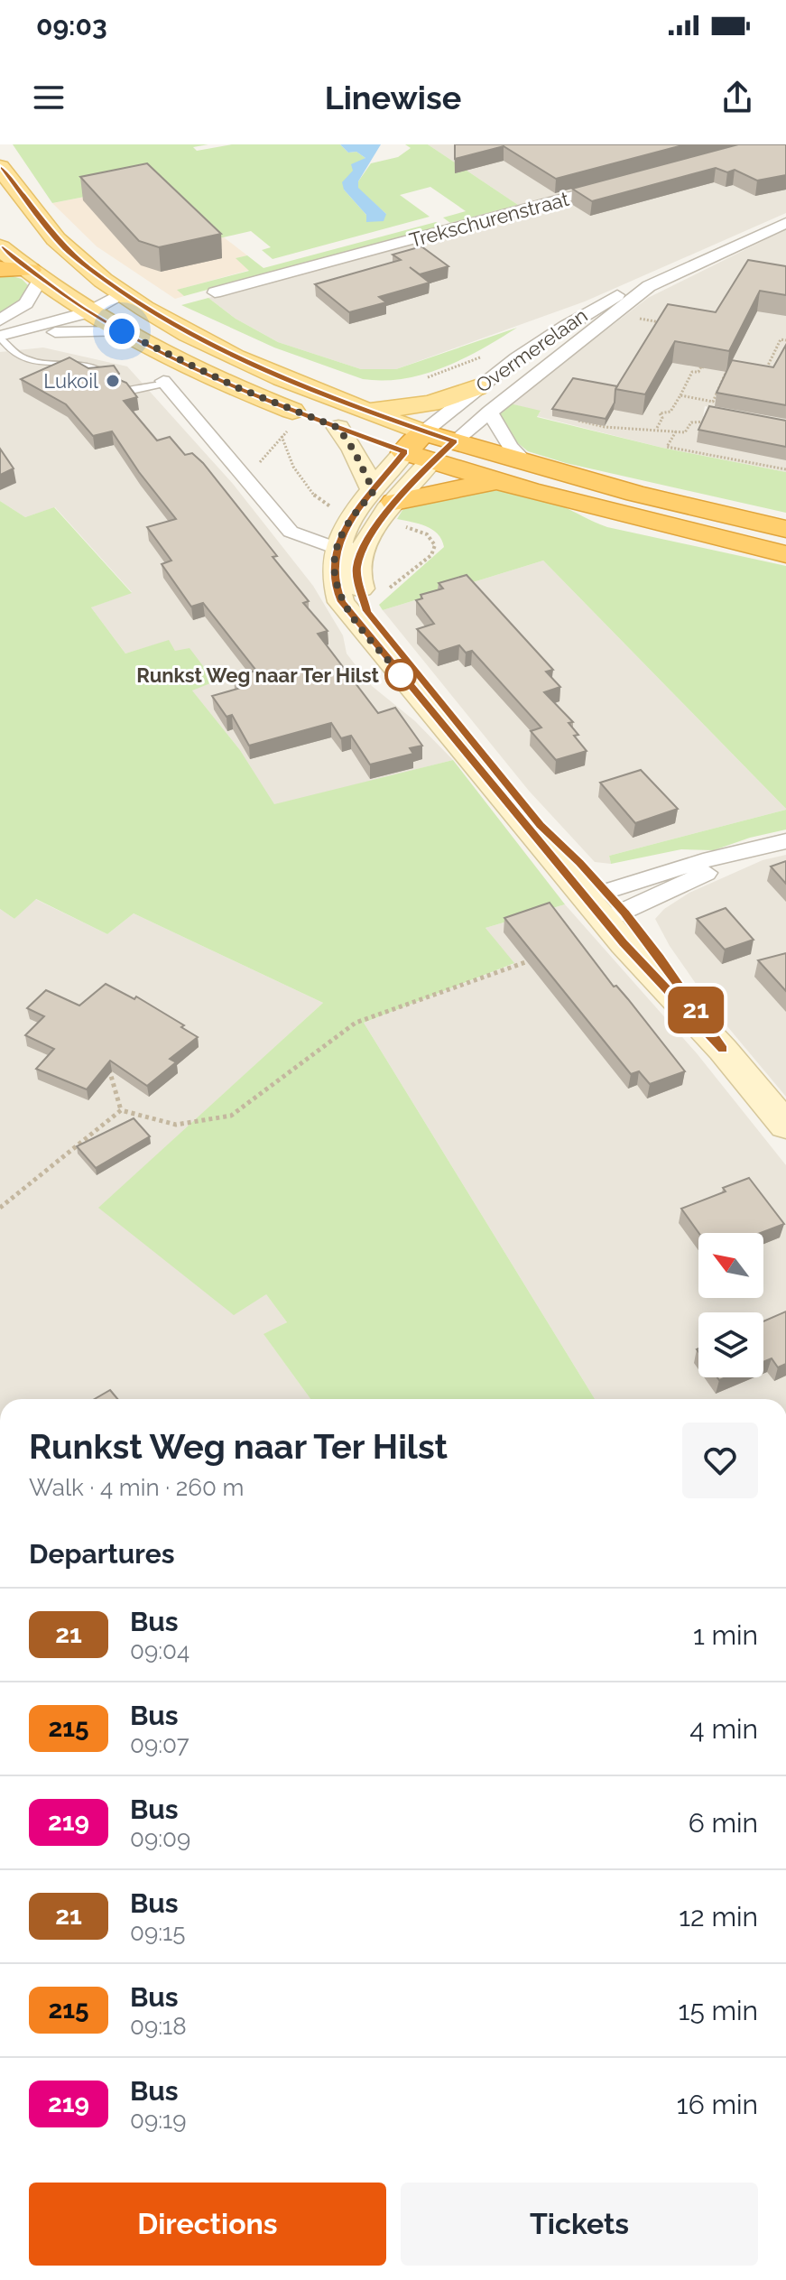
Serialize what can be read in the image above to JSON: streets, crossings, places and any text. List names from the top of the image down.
{
  "streets": {
    "street": ["Trekschurenstraat", "Overmerelaan"]
  },
  "places": ["Lukoil", "Runkst Weg naar Ter Hilst"],
  "lines": ["bus line 21"],
  "north": "top left",
  "page": {
    "status": "09:03",
    "header": "Linewise",
    "on_map": "21",
    "heading": [
      ["Runkst Weg naar Ter Hilst", "Walk · 4 min · 260 m"],
      "Departures"
    ],
    "list": [
      {
        "mark": "21",
        "name": "Bus",
        "note": "09:04",
        "value": "1 min"
      },
      {
        "mark": "215",
        "name": "Bus",
        "note": "09:07",
        "value": "4 min"
      },
      {
        "mark": "219",
        "name": "Bus",
        "note": "09:09",
        "value": "6 min"
      },
      {
        "mark": "21",
        "name": "Bus",
        "note": "09:15",
        "value": "12 min"
      },
      {
        "mark": "215",
        "name": "Bus",
        "note": "09:18",
        "value": "15 min"
      },
      {
        "mark": "219",
        "name": "Bus",
        "note": "09:19",
        "value": "16 min"
      }
    ],
    "buttons": ["Directions", "Tickets"]
  }
}
